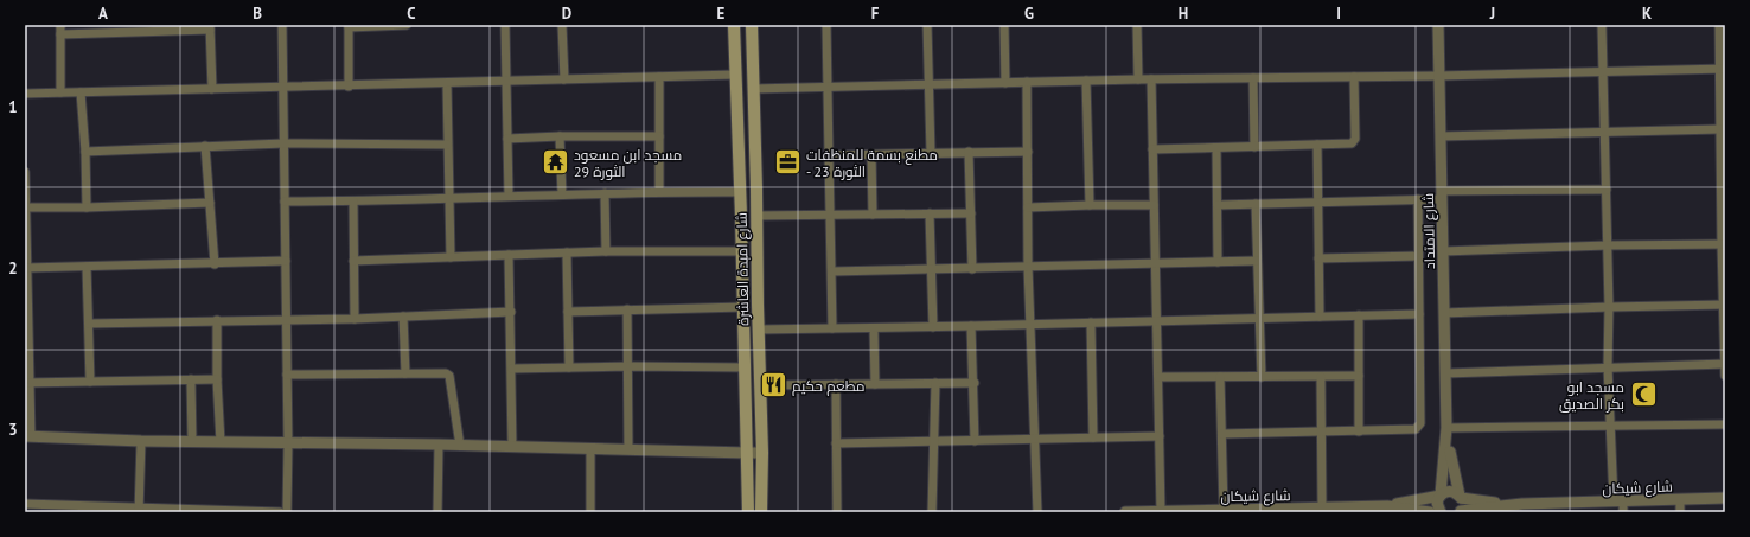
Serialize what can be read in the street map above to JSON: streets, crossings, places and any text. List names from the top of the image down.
{
  "streets": {
    "main road": ["شارع امبدة العاشرة"],
    "street": ["شارع الامتداد", "شارع شيكان"]
  },
  "crossings": [
    ["شارع الامتداد", "شارع شيكان"]
  ],
  "places": {
    "temple": ["مسجد ابن مسعود الثورة 29"],
    "office": ["مطنع بسمة للمنظفات - الثورة 23"],
    "restaurant": ["مطعم حكيم"],
    "mosque": ["مسجد ابو بكر الصديق"]
  },
  "grid": {
    "columns": [
      "A",
      "B",
      "C",
      "D",
      "E",
      "F",
      "G",
      "H",
      "I",
      "J",
      "K"
    ],
    "rows": ["1", "2", "3"]
  }
}
